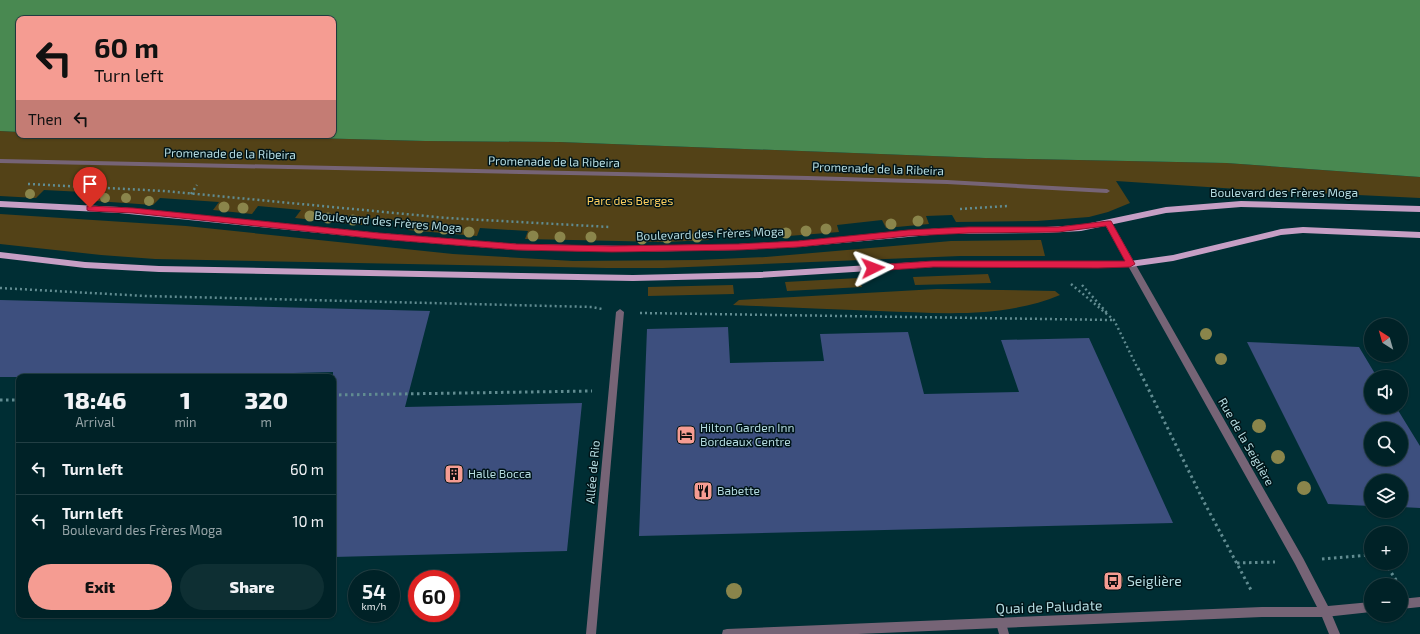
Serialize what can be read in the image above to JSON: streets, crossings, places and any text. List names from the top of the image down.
{
  "streets": {
    "main road": ["Boulevard des Frères Moga"],
    "street": [
      "Promenade de la Ribeira",
      "Rue de la Seiglière",
      "Allée de Rio",
      "Quai de Paludate"
    ]
  },
  "crossings": [
    ["Boulevard des Frères Moga", "Rue de la Seiglière"],
    ["Rue de la Seiglière", "Quai de Paludate"]
  ],
  "parks": ["Parc des Berges"],
  "places": {
    "hotel": ["Hilton Garden Inn Bordeaux Centre"],
    "building": ["Halle Bocca"],
    "restaurant": ["Babette"],
    "bus stop": ["Seiglière"]
  },
  "north": "top left",
  "page": {
    "turn": ["60 m", "Turn left"],
    "then": "Then",
    "map_buttons": ["+", "−"],
    "eta": [
      "18:46",
      "Arrival",
      "1",
      "min",
      "320",
      "m"
    ],
    "list": [
      {
        "name": "Turn left",
        "value": "60 m"
      },
      {
        "name": "Turn left",
        "note": "Boulevard des Frères Moga",
        "value": "10 m"
      }
    ],
    "buttons": ["Exit", "Share"],
    "speed": "54 km/h",
    "limit": "60"
  }
}
